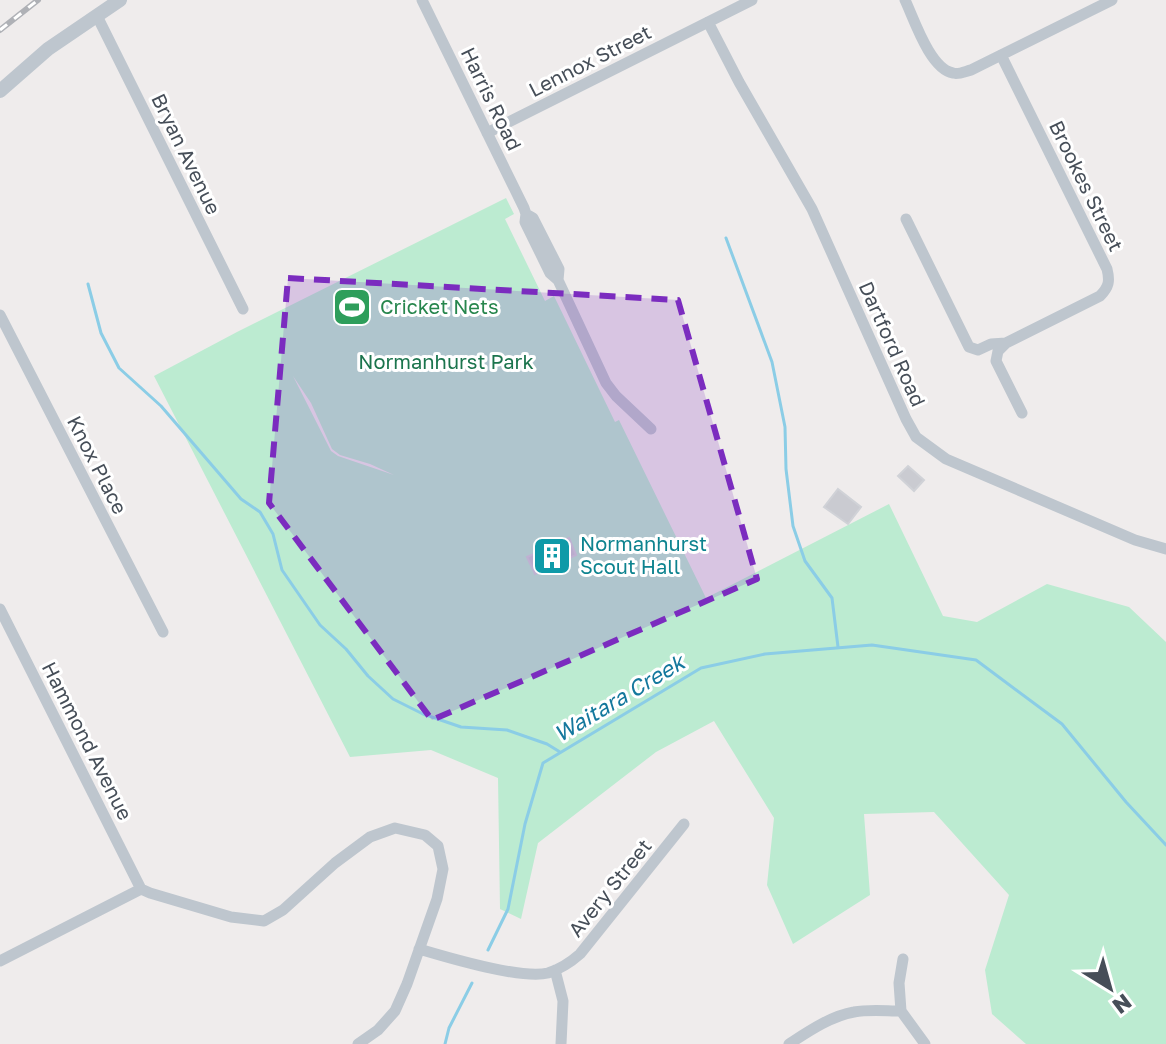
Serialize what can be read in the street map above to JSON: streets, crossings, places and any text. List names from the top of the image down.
{
  "streets": {
    "street": [
      "Lennox Street",
      "Harris Road",
      "Bryan Avenue",
      "Brookes Street",
      "Dartford Road",
      "Knox Place",
      "Hammond Avenue",
      "Avery Street"
    ]
  },
  "crossings": [
    ["Lennox Street", "Harris Road"],
    ["Lennox Street", "Dartford Road"]
  ],
  "water": ["Waitara Creek"],
  "parks": ["Normanhurst Park"],
  "places": {
    "sports": ["Cricket Nets"],
    "building": ["Normanhurst Scout Hall"]
  },
  "north": "bottom right"
}
